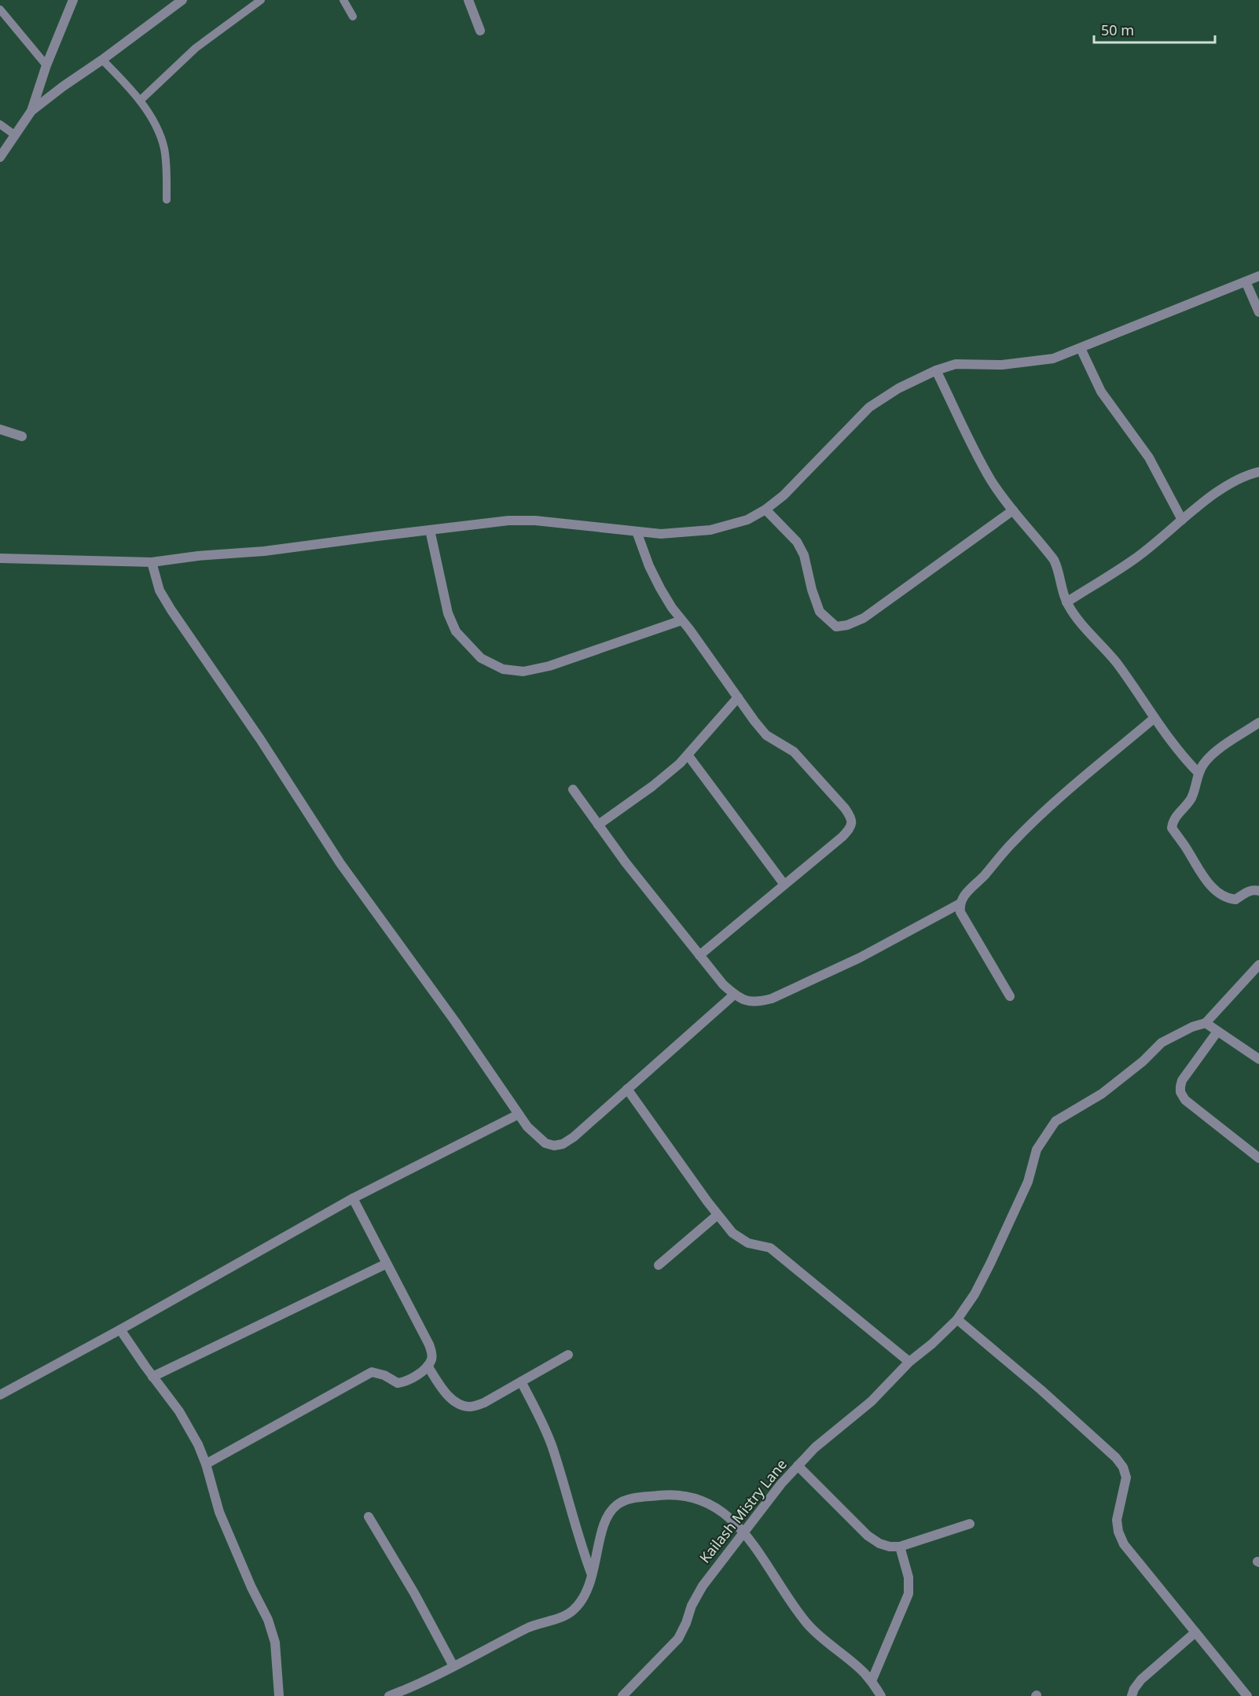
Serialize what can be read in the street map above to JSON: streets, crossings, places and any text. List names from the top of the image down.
{
  "streets": {
    "street": ["Kailash Mistry Lane"]
  },
  "scale_bar": "50 m"
}
